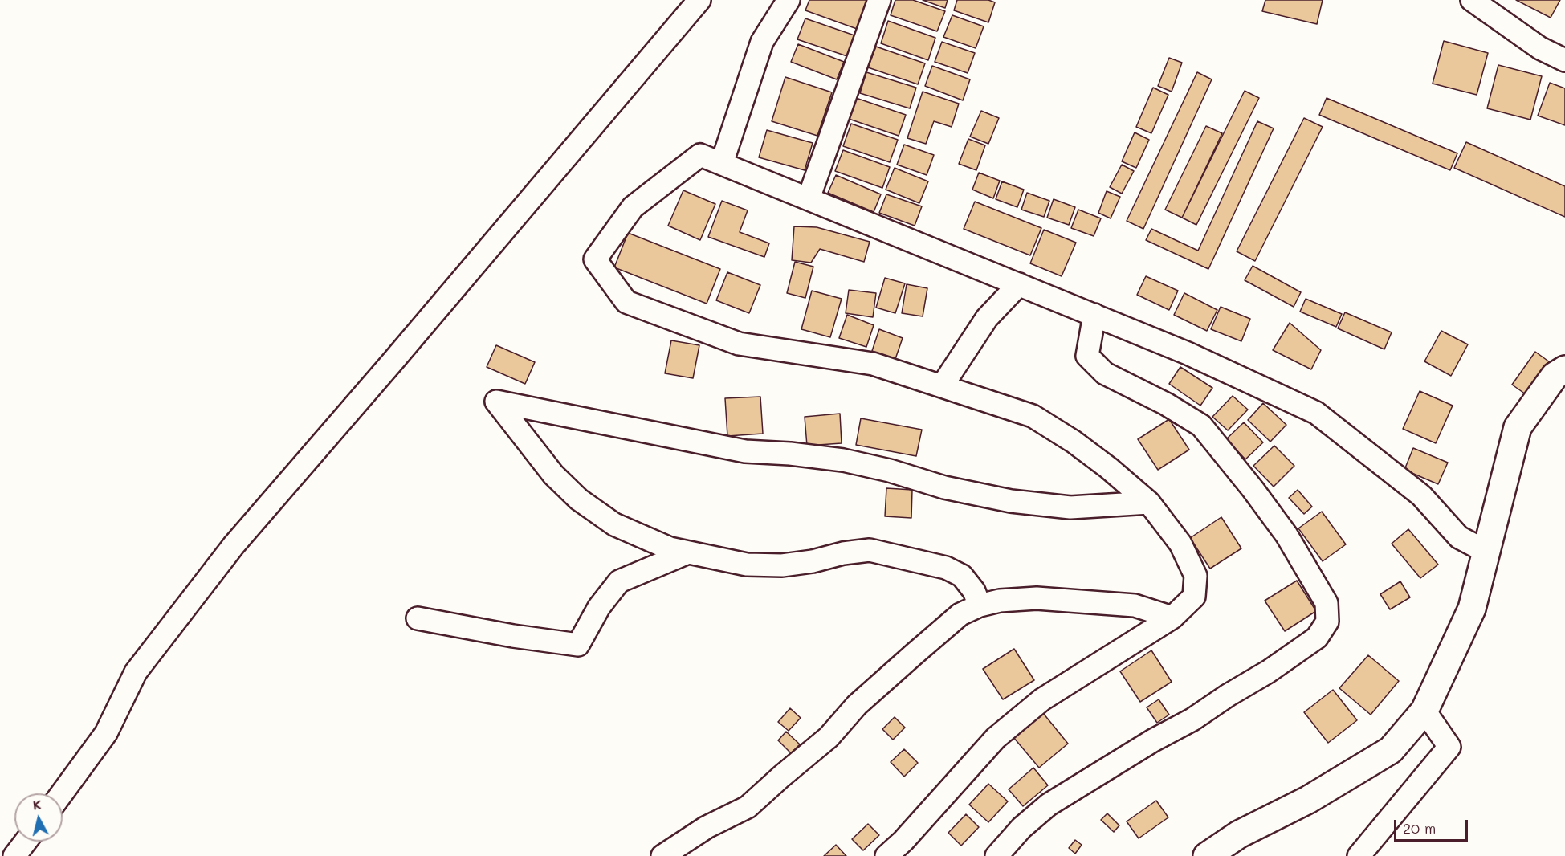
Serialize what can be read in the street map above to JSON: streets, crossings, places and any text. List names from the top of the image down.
{
  "scale_bar": "20 m",
  "north": "top"
}
